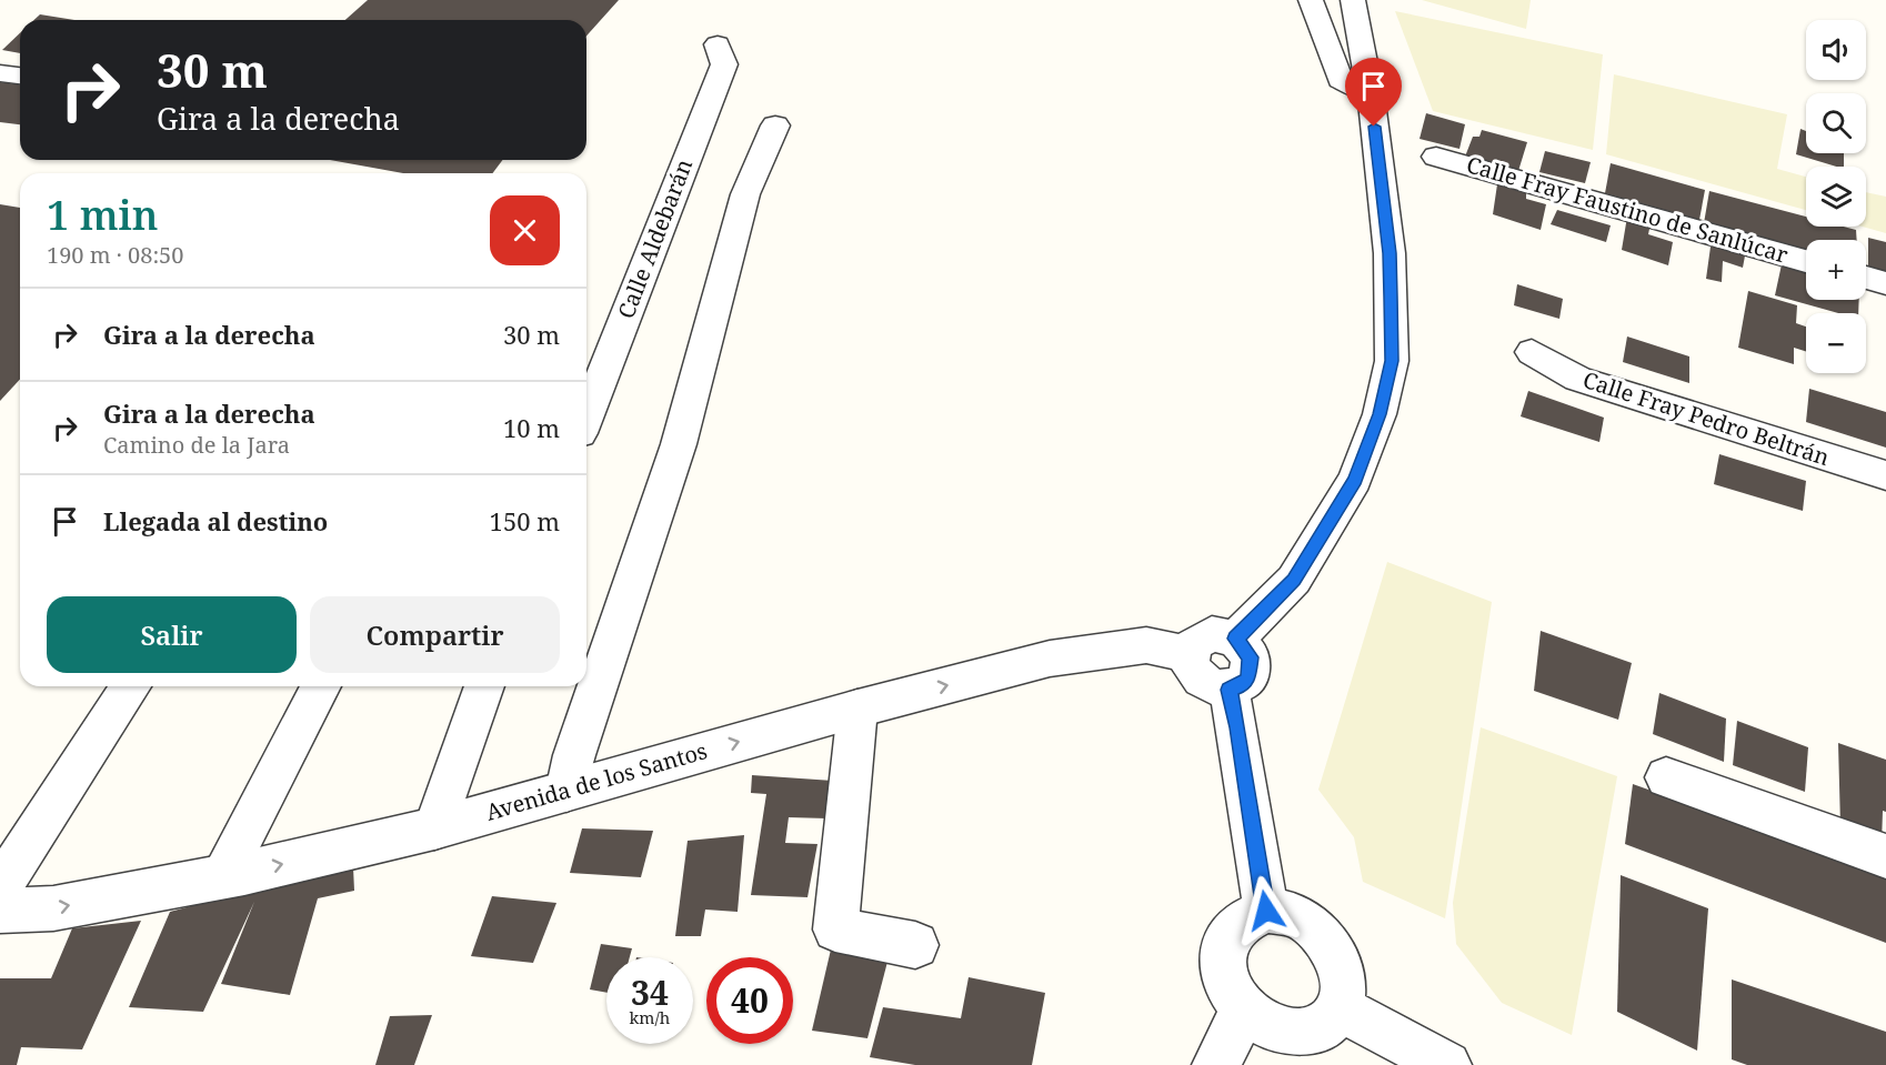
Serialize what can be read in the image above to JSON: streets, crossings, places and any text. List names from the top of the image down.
{
  "streets": {
    "street": [
      "Calle Fray Faustino de Sanlúcar",
      "Calle Aldebarán",
      "Calle Fray Pedro Beltrán",
      "Avenida de los Santos"
    ]
  },
  "one_way": ["Avenida de los Santos"],
  "page": {
    "map_buttons": ["+", "−"],
    "turn": ["30 m", "Gira a la derecha"],
    "heading": ["1 min", "190 m · 08:50"],
    "list": [
      {
        "name": "Gira a la derecha",
        "value": "30 m"
      },
      {
        "name": "Gira a la derecha",
        "note": "Camino de la Jara",
        "value": "10 m"
      },
      {
        "name": "Llegada al destino",
        "value": "150 m"
      }
    ],
    "buttons": ["Salir", "Compartir"],
    "speed": "34 km/h",
    "limit": "40"
  }
}
